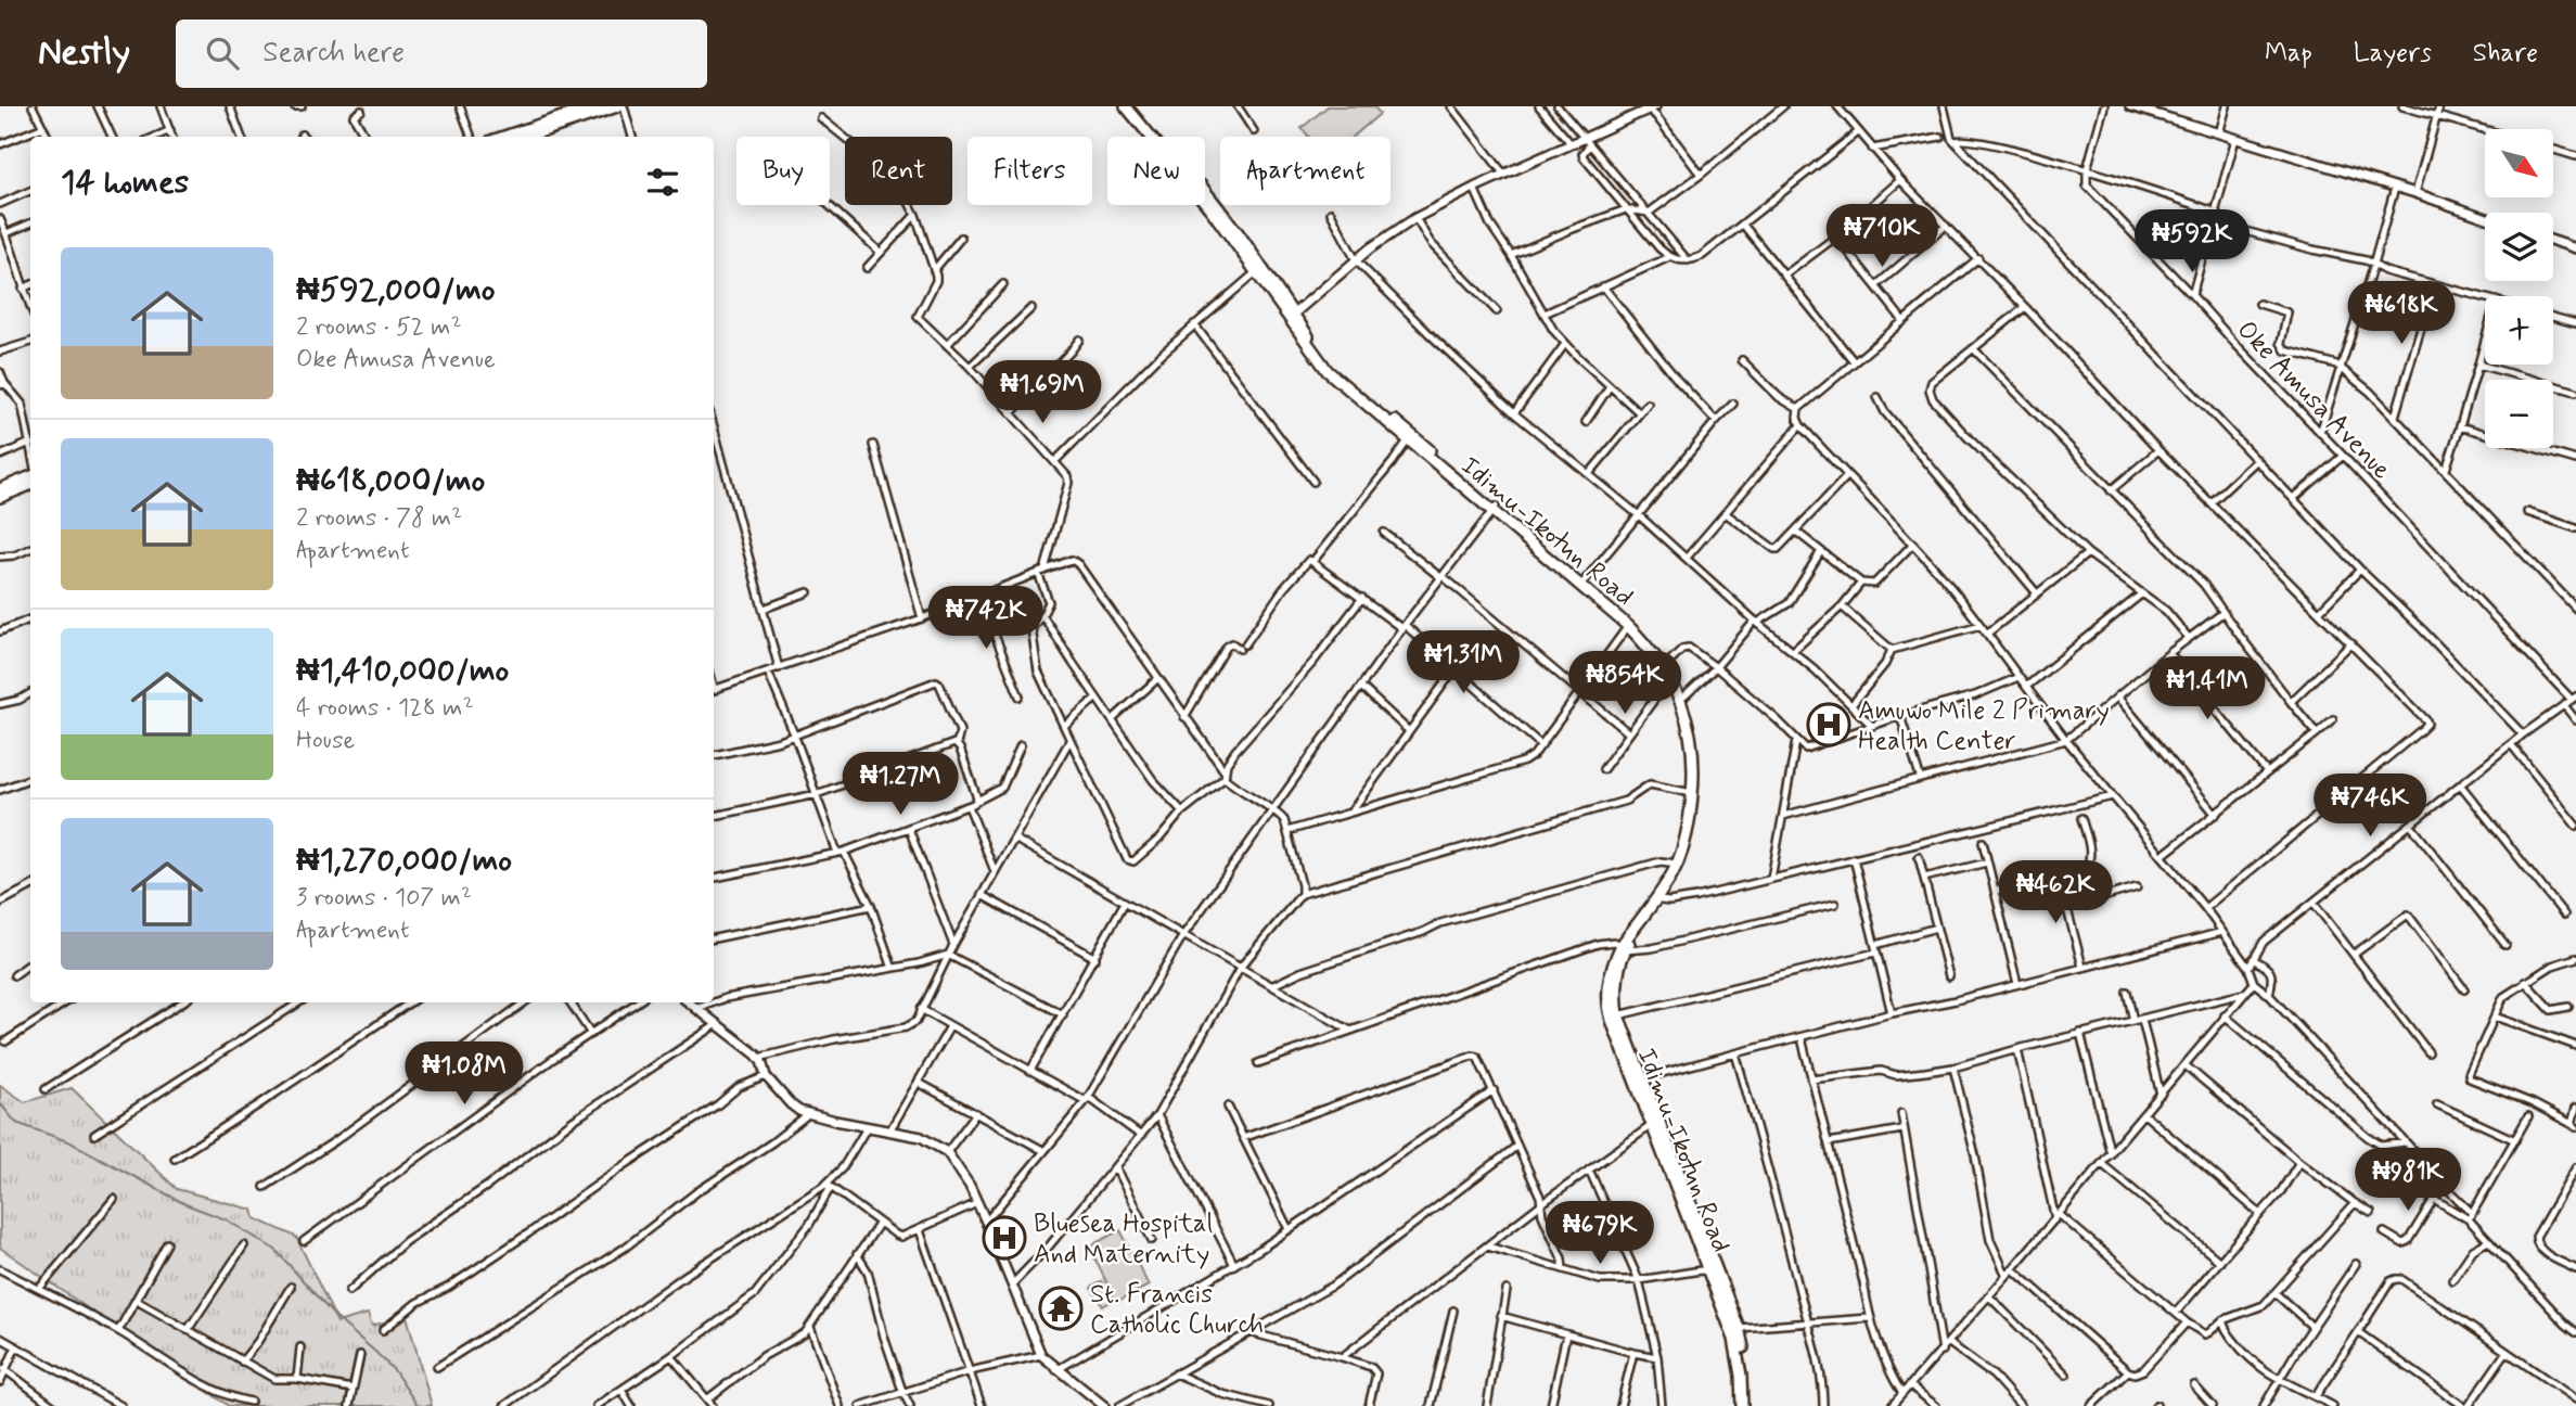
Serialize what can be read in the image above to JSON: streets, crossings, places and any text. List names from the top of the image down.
{
  "streets": {
    "main road": ["Idimu-Ikotun Road"],
    "street": ["Oke Amusa Avenue"]
  },
  "places": {
    "hospital": ["Amuwo Mile 2 Primary Health Center", "Bluesea Hospital And Maternity"],
    "temple": ["St. Francis Catholic Church"]
  },
  "north": "bottom right",
  "page": {
    "header": "Nestly",
    "search": "Search here",
    "nav": ["Map", "Layers", "Share"],
    "map_buttons": ["+", "−"],
    "chip": [
      "Buy",
      "Rent",
      "Filters",
      "New",
      "Apartment"
    ],
    "heading": "14 homes",
    "price": [
      "₦710K",
      "₦592K",
      "₦618K",
      "₦1.69M",
      "₦742K",
      "₦1.31M",
      "₦854K",
      "₦1.41M",
      "₦1.27M",
      "₦746K",
      "₦462K",
      "₦1.08M",
      "₦981K",
      "₦679K"
    ],
    "list": [
      {
        "name": "₦592,000/mo",
        "note": "2 rooms · 52 m² · Oke Amusa Avenue"
      },
      {
        "name": "₦618,000/mo",
        "note": "2 rooms · 78 m² · Apartment"
      },
      {
        "name": "₦1,410,000/mo",
        "note": "4 rooms · 128 m² · House"
      },
      {
        "name": "₦1,270,000/mo",
        "note": "3 rooms · 107 m² · Apartment"
      }
    ]
  }
}
